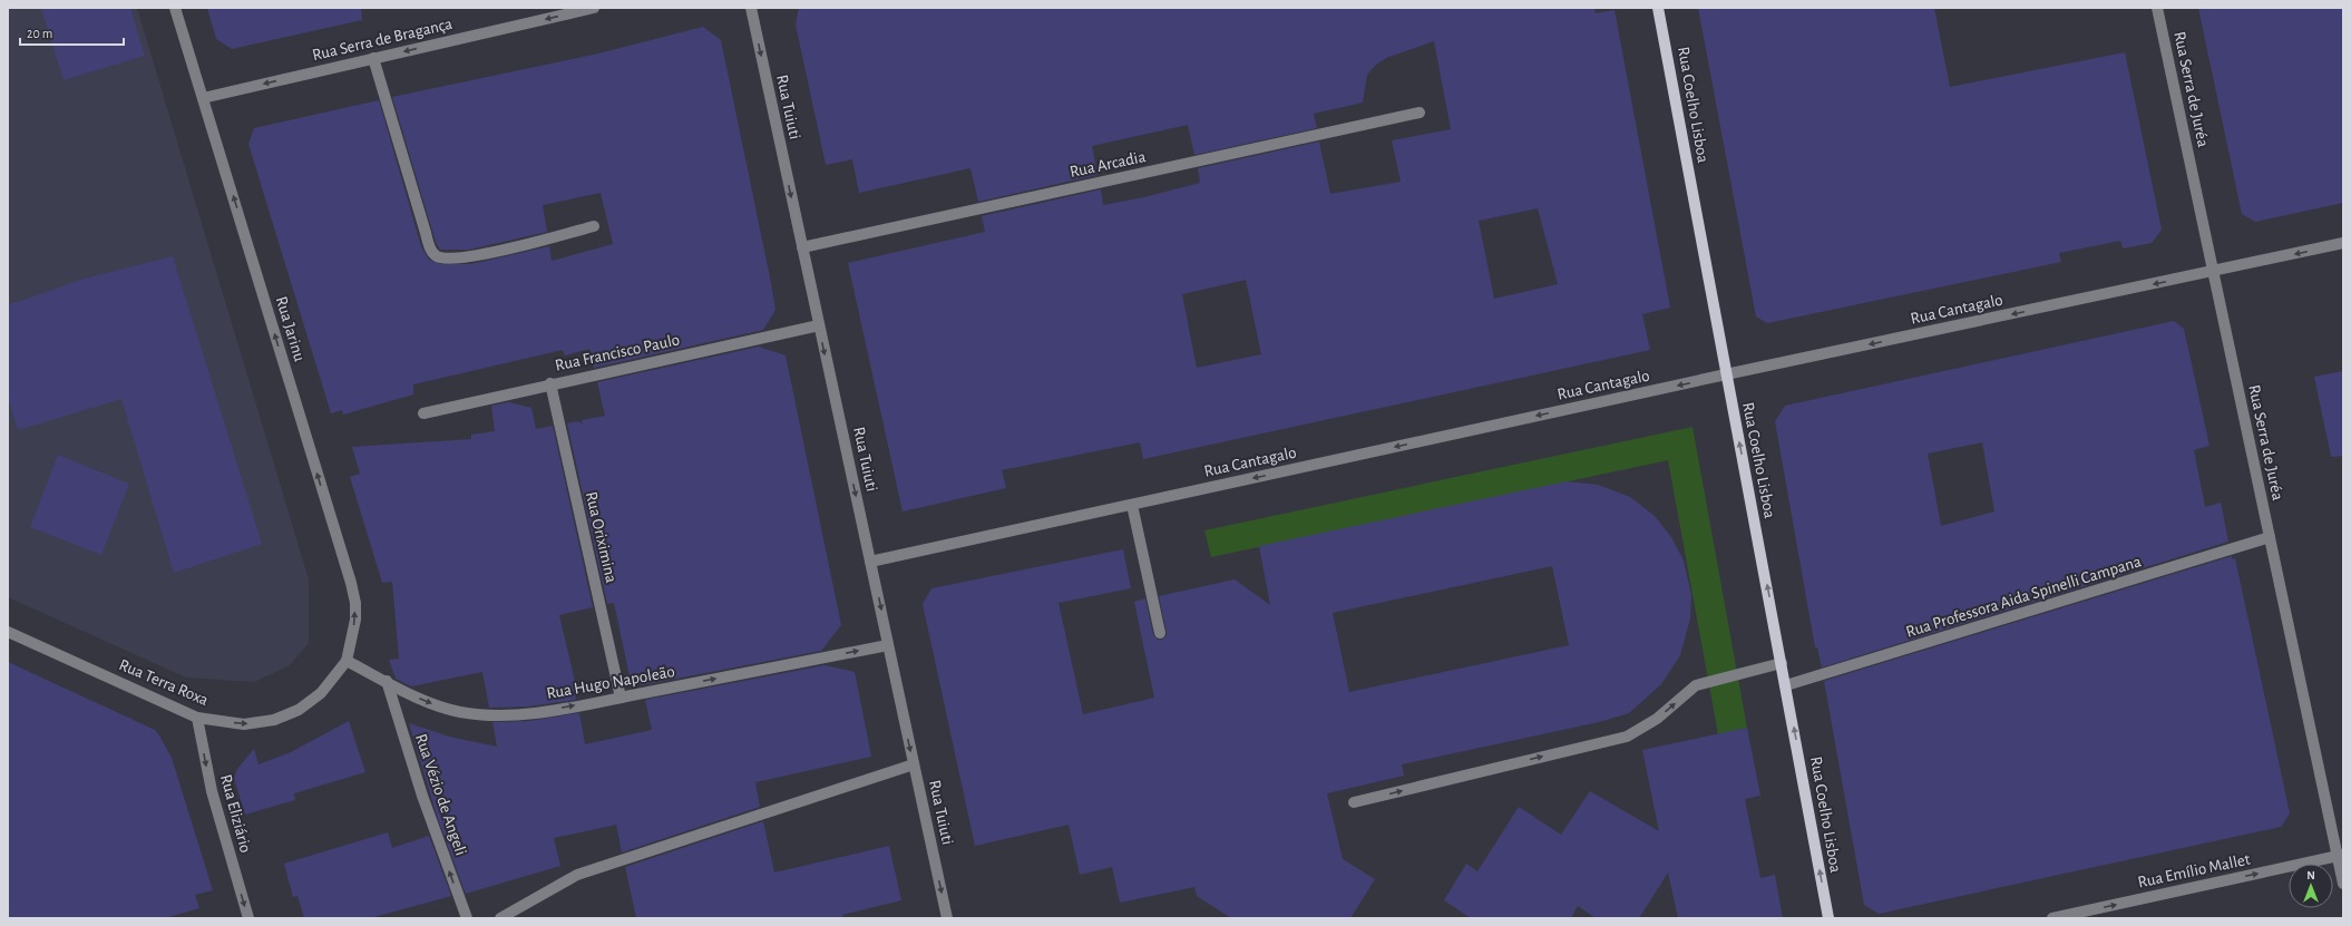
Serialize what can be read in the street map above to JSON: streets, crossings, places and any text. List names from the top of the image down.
{
  "streets": {
    "main road": ["Rua Coelho Lisboa"],
    "street": [
      "Rua Serra de Bragança",
      "Rua Serra de Juréa",
      "Rua Tuiuti",
      "Rua Arcadia",
      "Rua Cantagalo",
      "Rua Jarinu",
      "Rua Francisco Paulo",
      "Rua Oriximina",
      "Rua Professora Aida Spinelli Campana",
      "Rua Terra Roxa",
      "Rua Hugo Napoleão",
      "Rua Vézio de Angeli",
      "Rua Eliziário",
      "Rua Emílio Mallet"
    ]
  },
  "crossings": [
    ["Rua Serra de Bragança", "Rua Jarinu"],
    ["Rua Serra de Juréa", "Rua Cantagalo"],
    ["Rua Serra de Juréa", "Rua Professora Aida Spinelli Campana"],
    ["Rua Serra de Juréa", "Rua Emílio Mallet"],
    ["Rua Coelho Lisboa", "Rua Cantagalo"],
    ["Rua Coelho Lisboa", "Rua Professora Aida Spinelli Campana"],
    ["Rua Tuiuti", "Rua Arcadia"],
    ["Rua Tuiuti", "Rua Cantagalo"],
    ["Rua Tuiuti", "Rua Francisco Paulo"],
    ["Rua Tuiuti", "Rua Hugo Napoleão"],
    ["Rua Jarinu", "Rua Terra Roxa"],
    ["Rua Jarinu", "Rua Hugo Napoleão"],
    ["Rua Francisco Paulo", "Rua Oriximina"],
    ["Rua Oriximina", "Rua Hugo Napoleão"],
    ["Rua Terra Roxa", "Rua Hugo Napoleão"],
    ["Rua Terra Roxa", "Rua Eliziário"],
    ["Rua Hugo Napoleão", "Rua Vézio de Angeli"]
  ],
  "one_way": [
    "Rua Serra de Bragança",
    "Rua Coelho Lisboa",
    "Rua Tuiuti",
    "Rua Cantagalo",
    "Rua Jarinu",
    "Rua Terra Roxa",
    "Rua Hugo Napoleão",
    "Rua Vézio de Angeli",
    "Rua Eliziário",
    "Rua Emílio Mallet"
  ],
  "scale_bar": "20 m",
  "north": "top"
}
